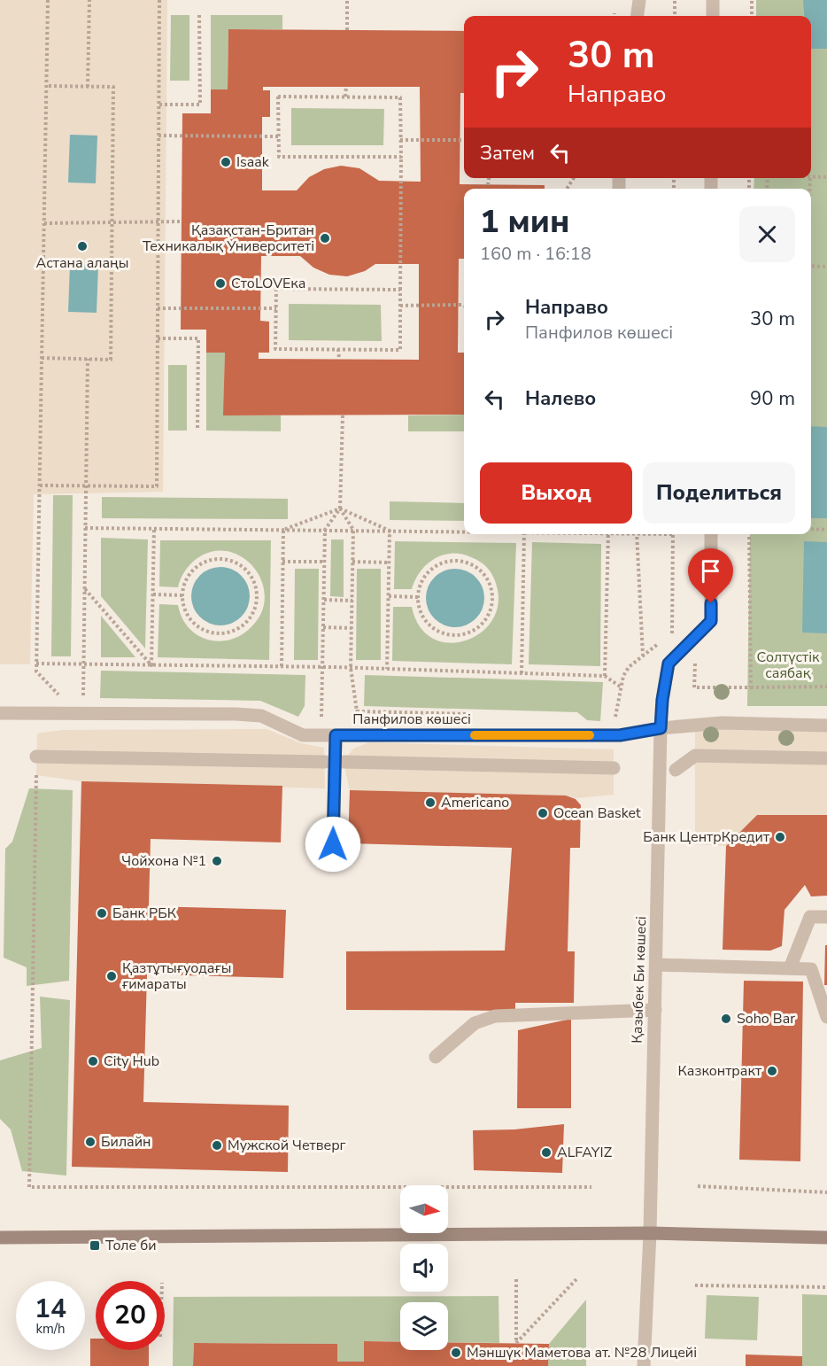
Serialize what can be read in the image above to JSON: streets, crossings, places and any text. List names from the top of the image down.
{
  "streets": {
    "street": ["Панфилов көшесі", "Қазыбек Би көшесі"]
  },
  "crossings": [
    ["Панфилов көшесі", "Қазыбек Би көшесі"]
  ],
  "parks": ["Солтүстік саябақ"],
  "places": {
    "other": [
      "Isaak",
      "Қазақстан-Британ Техникалық Университеті",
      "Астана алаңы",
      "СтоLOVEка",
      "Americano",
      "Ocean Basket",
      "Банк ЦентрКредит",
      "Чойхона №1",
      "Банк РБК",
      "Қазтұтығуодағы ғимараты",
      "Soho Bar",
      "City Hub",
      "Казконтракт",
      "Билайн",
      "Мужской Четверг",
      "ALFAYIZ",
      "Мәншүк Маметова ат. №28 Лицейі"
    ],
    "transit": ["Толе би"]
  },
  "north": "right",
  "page": {
    "turn": ["30 m", "Направо"],
    "then": "Затем",
    "heading": ["1 мин", "160 m · 16:18"],
    "list": [
      {
        "name": "Направо",
        "note": "Панфилов көшесі",
        "value": "30 m"
      },
      {
        "name": "Налево",
        "value": "90 m"
      }
    ],
    "buttons": ["Выход", "Поделиться"],
    "speed": "14 km/h",
    "limit": "20"
  }
}
